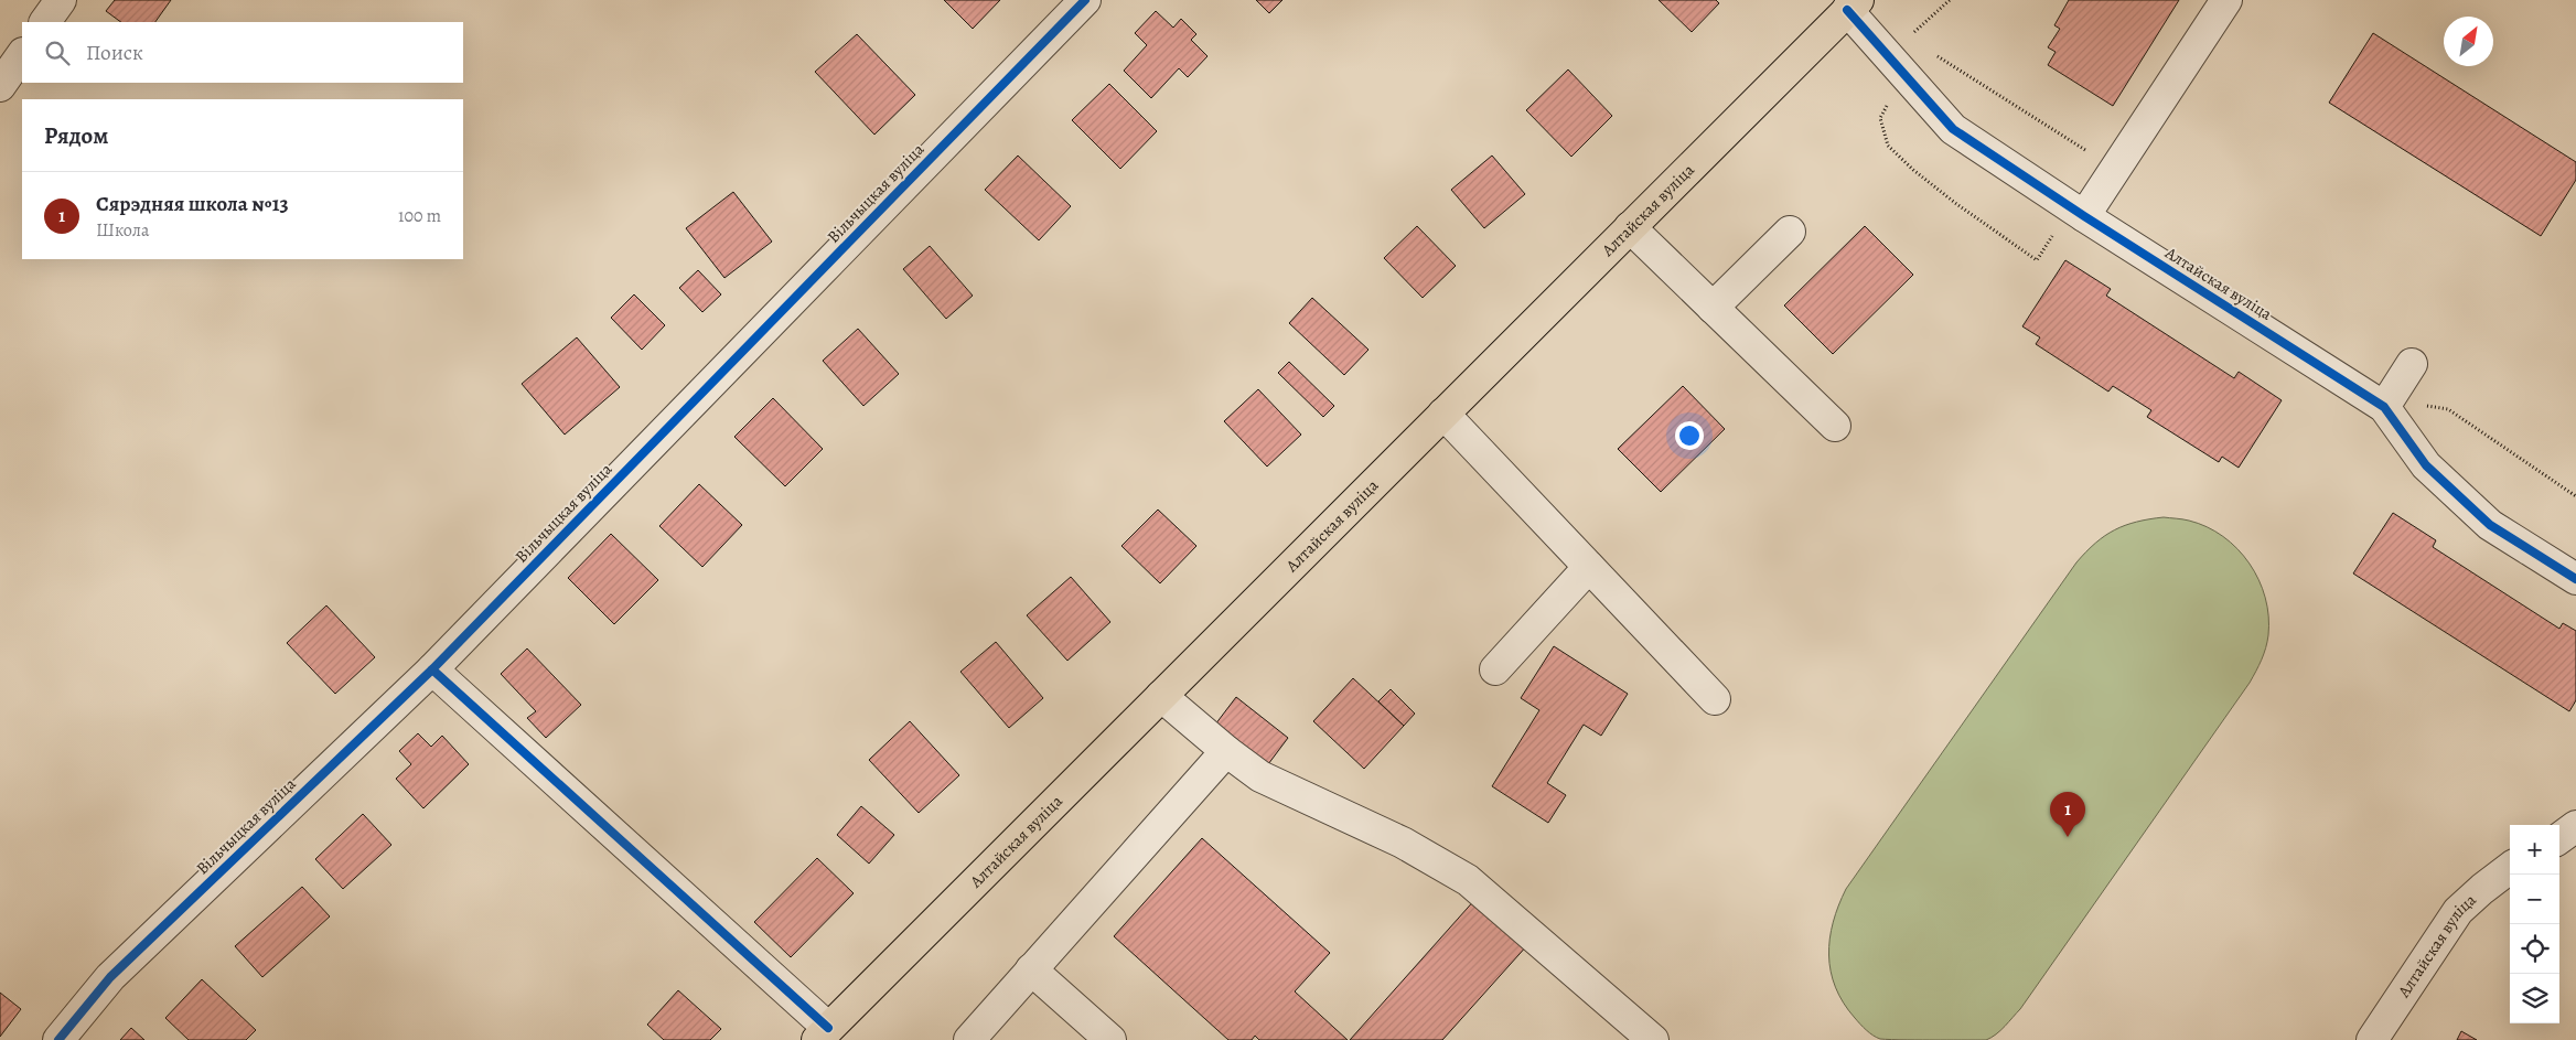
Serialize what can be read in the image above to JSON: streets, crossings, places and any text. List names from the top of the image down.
{
  "streets": {
    "main road": ["Алтайская вуліца"],
    "street": ["Вільчыцкая вуліца"]
  },
  "north": "top right",
  "page": {
    "search": "Поиск",
    "heading": "Рядом",
    "list": [
      {
        "mark": "1",
        "name": "Сярэдняя школа №13",
        "note": "Школа",
        "value": "100 m"
      }
    ],
    "pins": "1",
    "map_buttons": ["+", "−"]
  }
}
